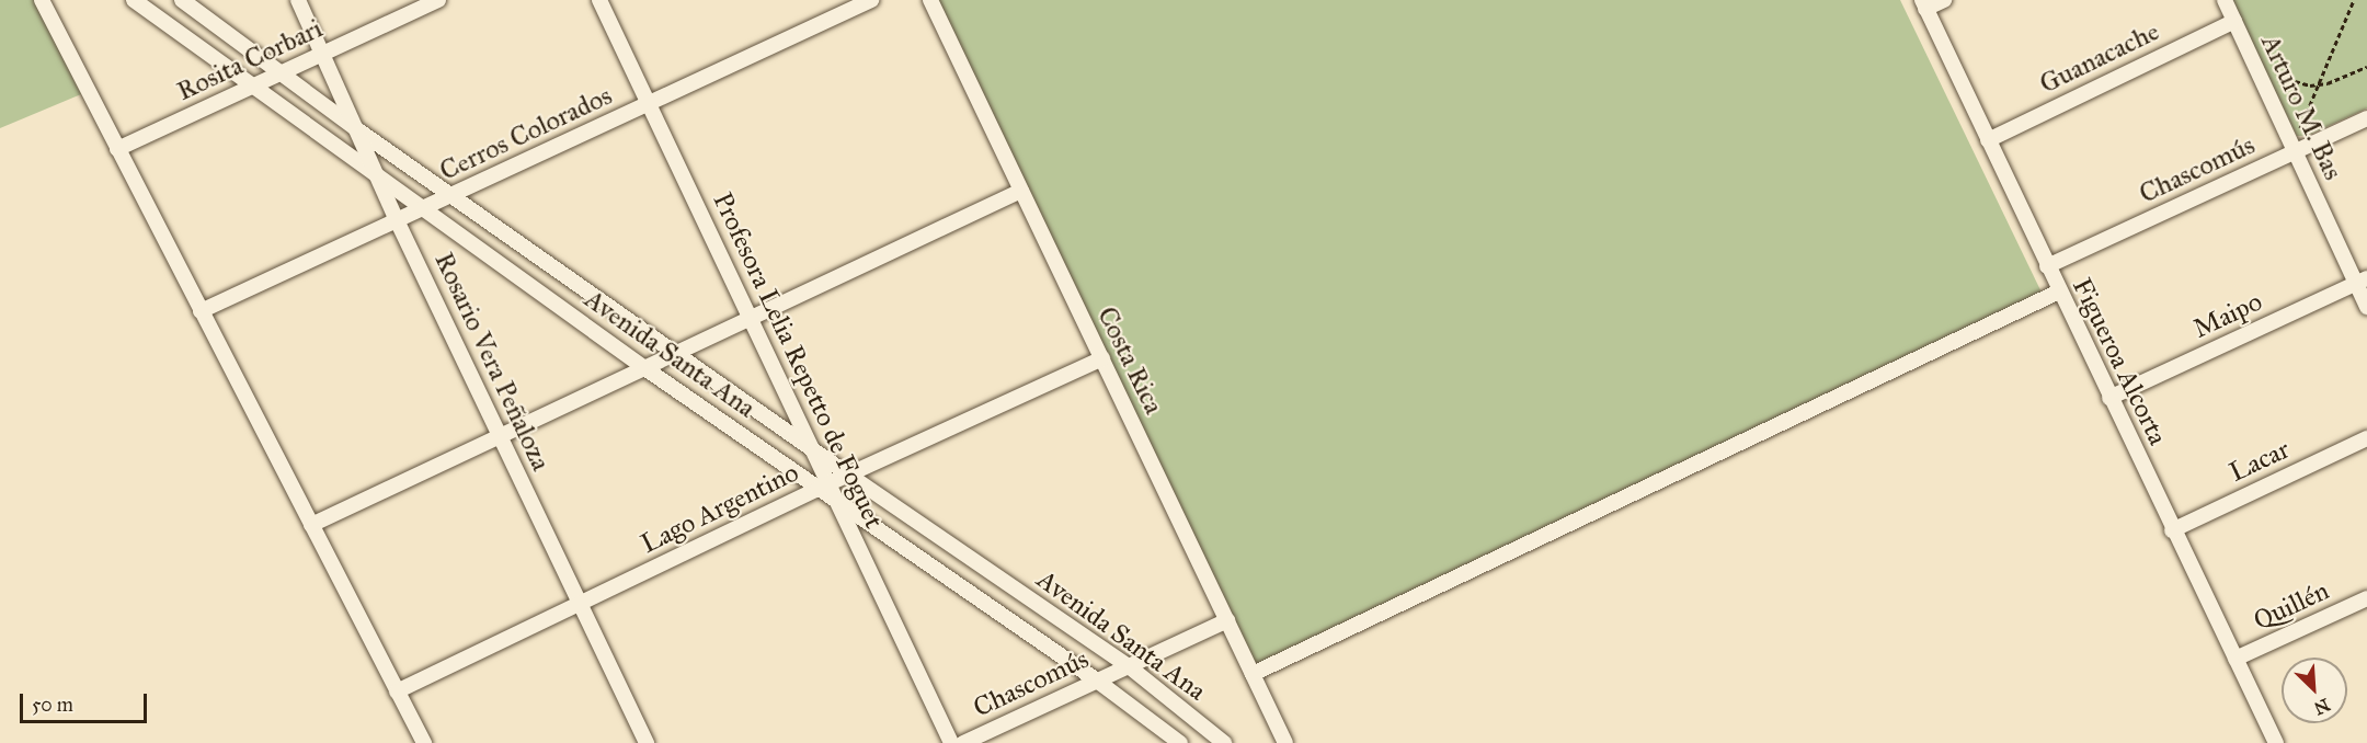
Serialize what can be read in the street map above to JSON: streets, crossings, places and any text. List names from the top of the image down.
{
  "streets": {
    "street": [
      "Guanacache",
      "Rosita Corbari",
      "Arturo M. Bas",
      "Cerros Colorados",
      "Chascomús",
      "Maipo",
      "Avenida Santa Ana",
      "Profesora Lelia Repetto de Foguet",
      "Costa Rica",
      "Rosario Vera Peñaloza",
      "Figueroa Alcorta",
      "Lacar",
      "Lago Argentino",
      "Quillén"
    ]
  },
  "crossings": [
    ["Guanacache", "Arturo M. Bas"],
    ["Guanacache", "Figueroa Alcorta"],
    ["Rosita Corbari", "Avenida Santa Ana"],
    ["Rosita Corbari", "Rosario Vera Peñaloza"],
    ["Arturo M. Bas", "Chascomús"],
    ["Arturo M. Bas", "Maipo"],
    ["Cerros Colorados", "Avenida Santa Ana"],
    ["Cerros Colorados", "Profesora Lelia Repetto de Foguet"],
    ["Cerros Colorados", "Rosario Vera Peñaloza"],
    ["Chascomús", "Avenida Santa Ana"],
    ["Chascomús", "Costa Rica"],
    ["Chascomús", "Figueroa Alcorta"],
    ["Maipo", "Figueroa Alcorta"],
    ["Avenida Santa Ana", "Profesora Lelia Repetto de Foguet"],
    ["Avenida Santa Ana", "Rosario Vera Peñaloza"],
    ["Avenida Santa Ana", "Lago Argentino"],
    ["Profesora Lelia Repetto de Foguet", "Lago Argentino"],
    ["Costa Rica", "Lago Argentino"],
    ["Rosario Vera Peñaloza", "Lago Argentino"],
    ["Figueroa Alcorta", "Lacar"],
    ["Figueroa Alcorta", "Quillén"]
  ],
  "scale_bar": "50 m",
  "north": "bottom right"
}
